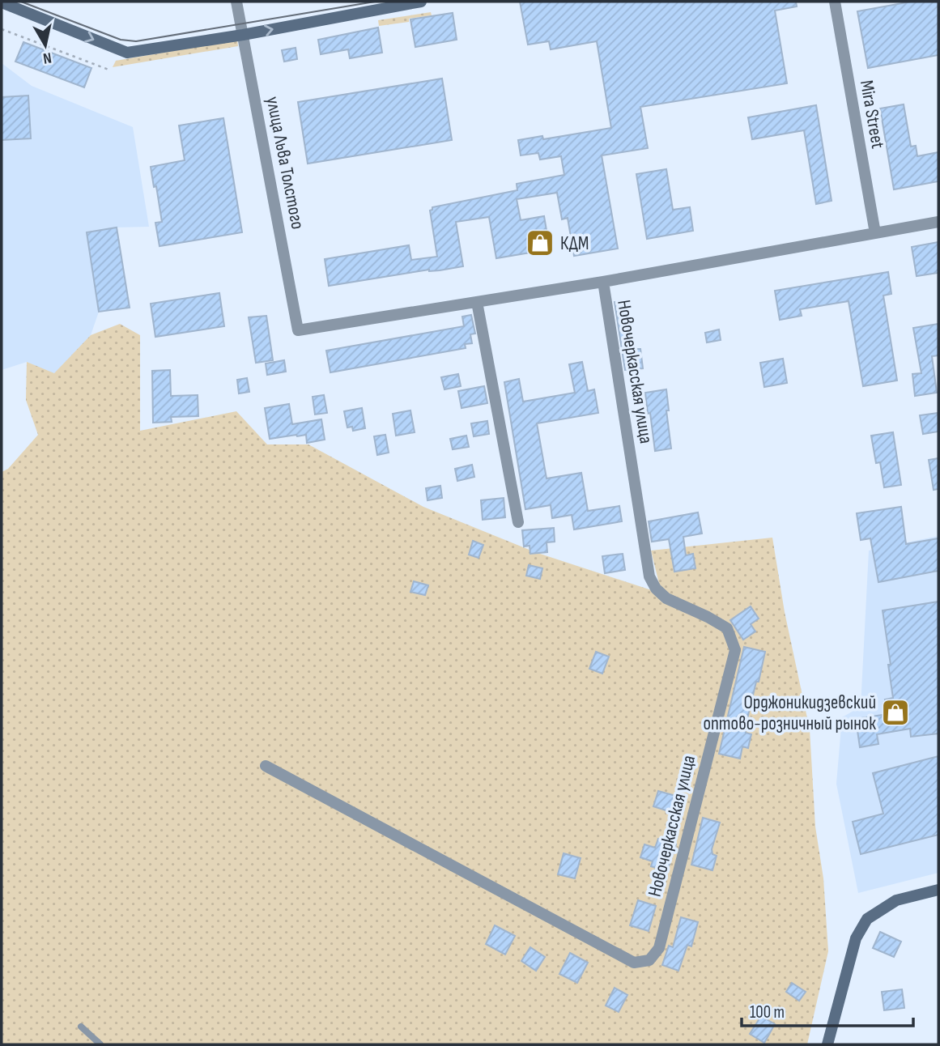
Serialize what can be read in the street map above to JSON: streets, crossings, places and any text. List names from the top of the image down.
{
  "streets": {
    "street": ["Mira Street", "улица Льва Толстого", "Новочеркасская улица"]
  },
  "crossings": [
    ["Mira Street", "Новочеркасская улица"],
    ["улица Льва Толстого", "Новочеркасская улица"]
  ],
  "places": {
    "shop": ["КДМ", "Орджоникидзевский оптово-розничный рынок"]
  },
  "scale_bar": "100 m",
  "north": "bottom"
}
